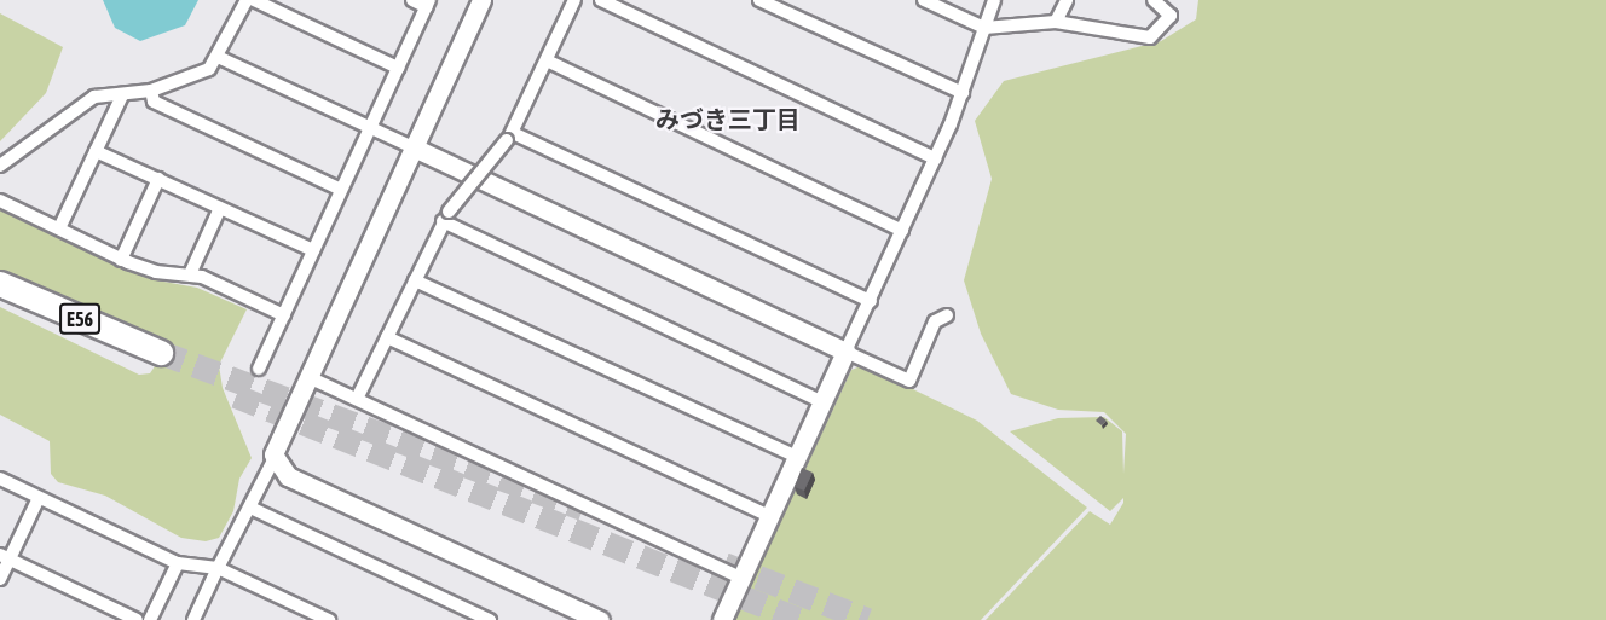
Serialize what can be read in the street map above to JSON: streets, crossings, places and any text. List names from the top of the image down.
{
  "streets": {
    "highway": ["E56"]
  },
  "districts": ["みづき三丁目"]
}
